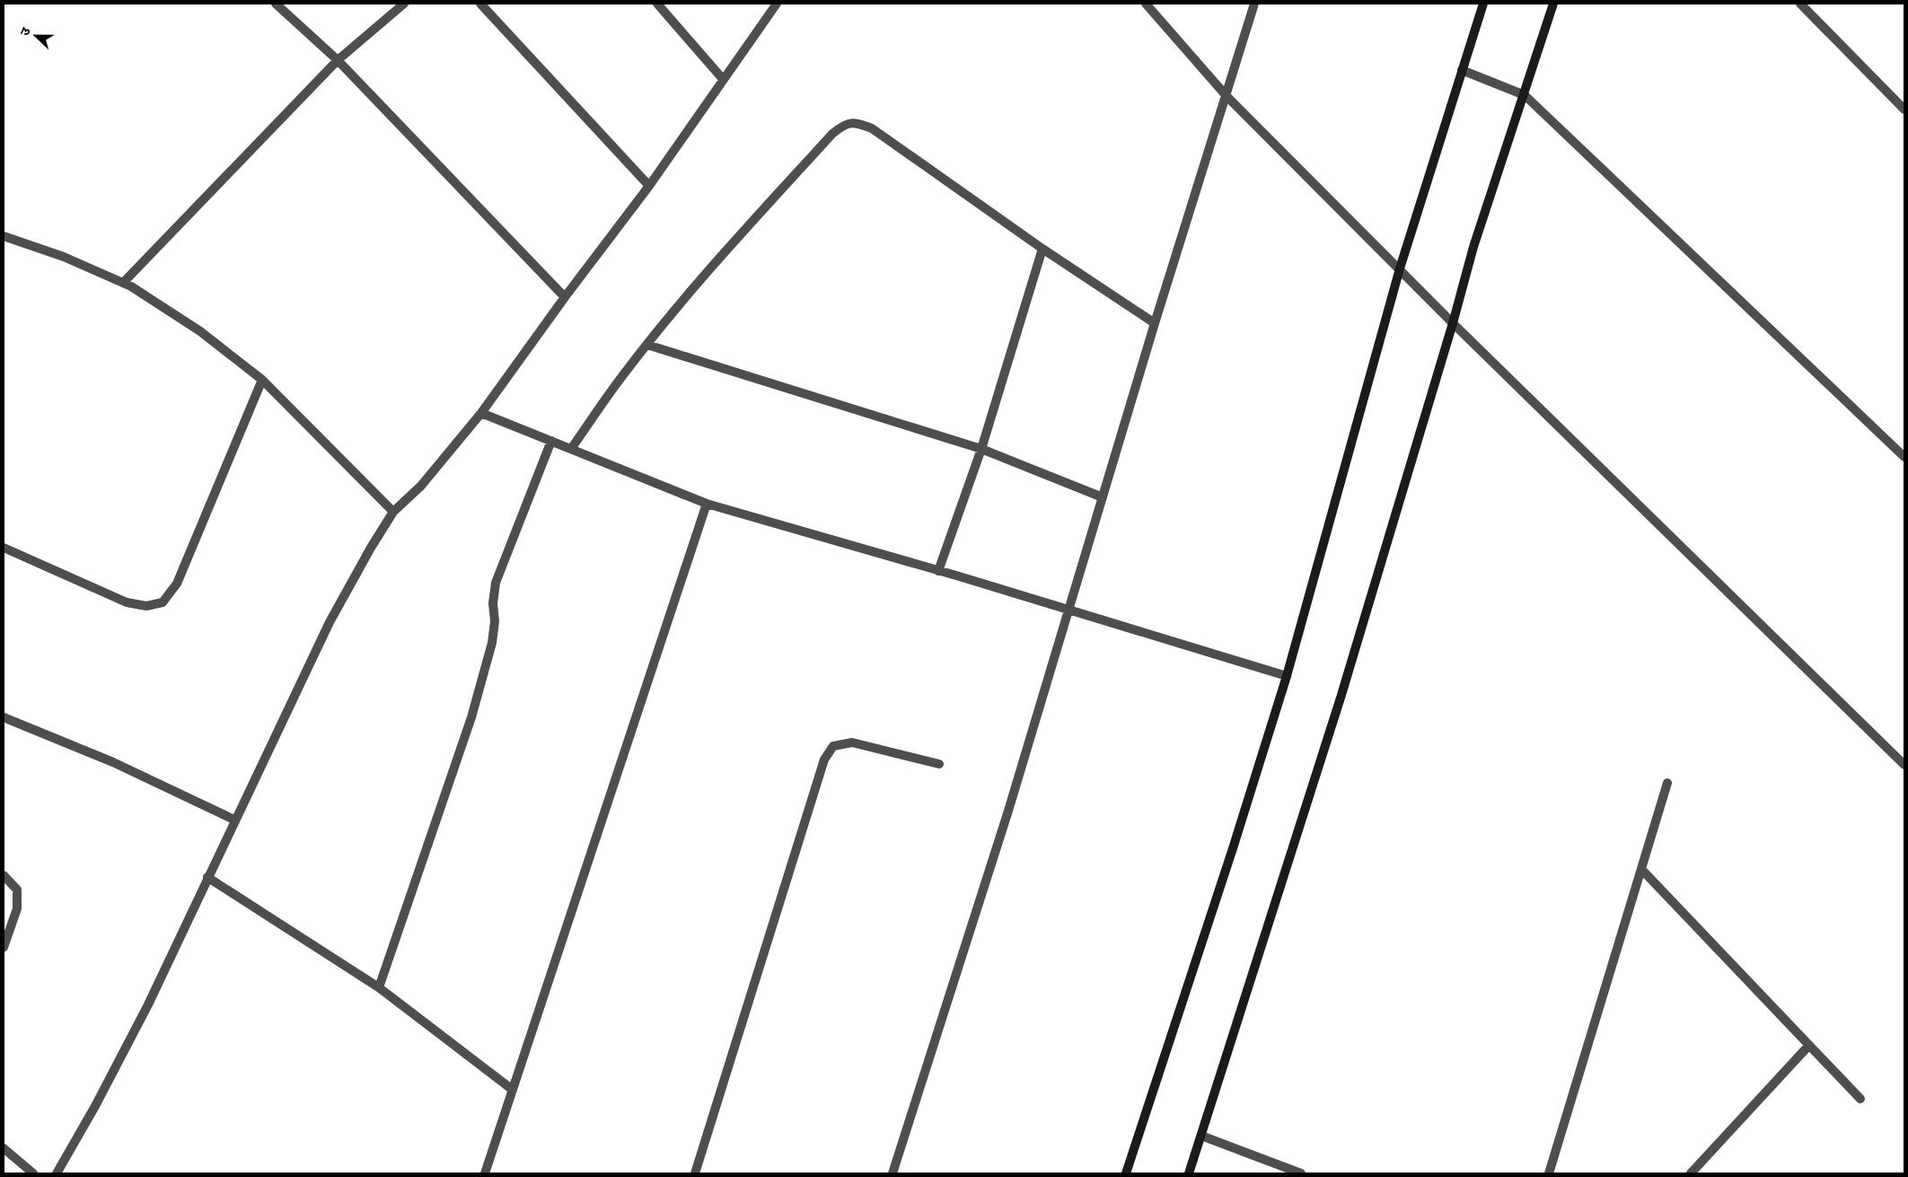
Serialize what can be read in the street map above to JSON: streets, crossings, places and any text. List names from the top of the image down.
{
  "north": "left"
}
